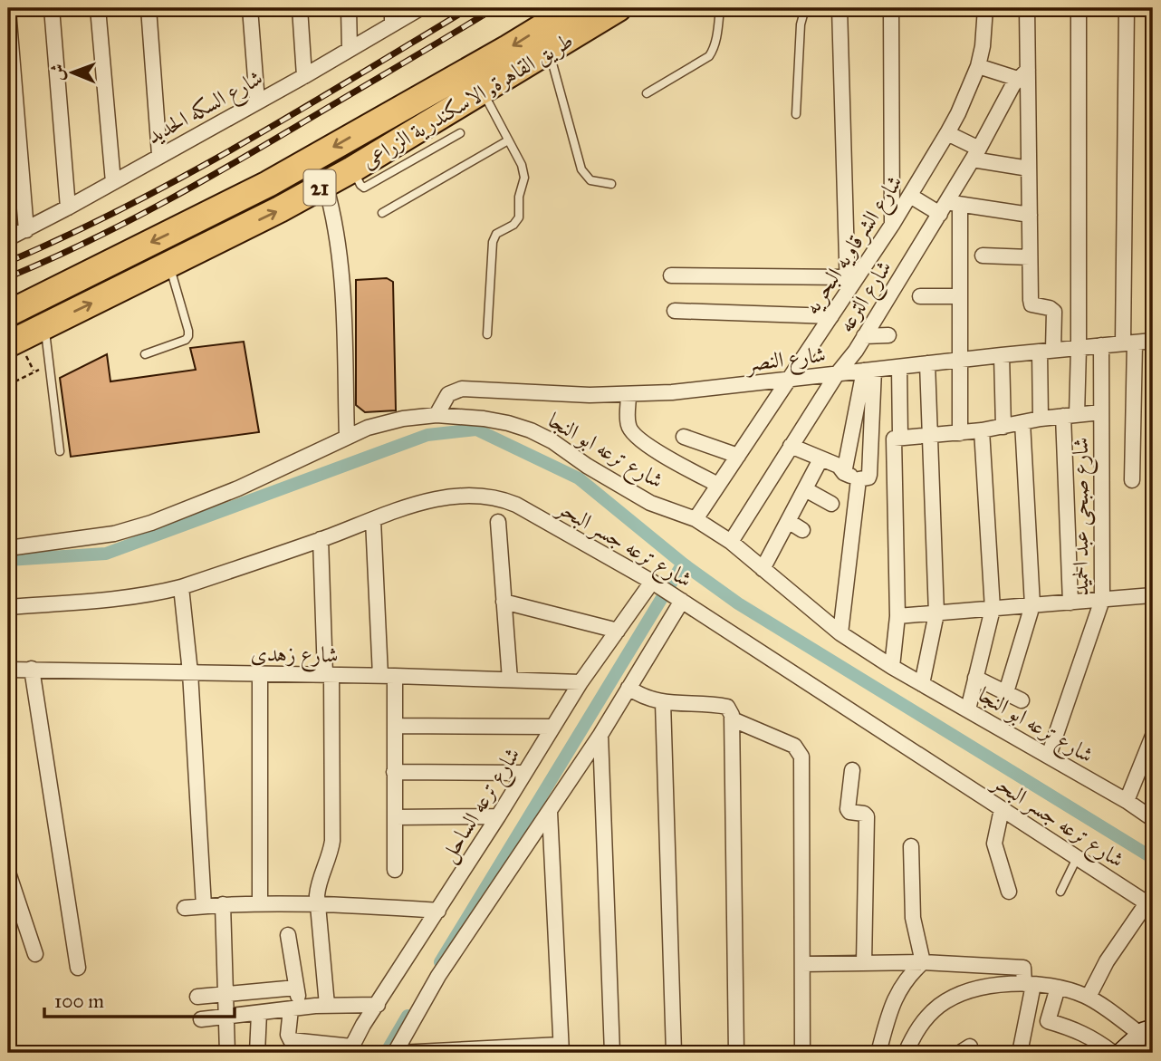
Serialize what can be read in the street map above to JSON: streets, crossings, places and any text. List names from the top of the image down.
{
  "streets": {
    "highway": ["طريق القاهرة, الاسكندرية الزراعى", "21"],
    "street": [
      "شارع السكه الحديد",
      "شارع الشرقاويه البحريه",
      "شارع الترعه",
      "شارع النصر",
      "شارع ترعه ابو النجا",
      "شارع صبحى عبد الحميد",
      "شارع ترعه جسر البحر",
      "شارع زهدى",
      "شارع ترعه الساحل"
    ]
  },
  "crossings": [
    ["شارع الشرقاويه البحريه", "شارع النصر"],
    ["شارع الشرقاويه البحريه", "شارع ترعه ابو النجا"],
    ["شارع الترعه", "شارع النصر"],
    ["شارع الترعه", "شارع ترعه ابو النجا"],
    ["شارع النصر", "شارع ترعه ابو النجا"],
    ["شارع النصر", "شارع صبحى عبد الحميد"],
    ["شارع ترعه ابو النجا", "شارع صبحى عبد الحميد"],
    ["شارع ترعه جسر البحر", "شارع ترعه الساحل"],
    ["شارع زهدى", "شارع ترعه الساحل"]
  ],
  "scale_bar": "100 m",
  "north": "left"
}
